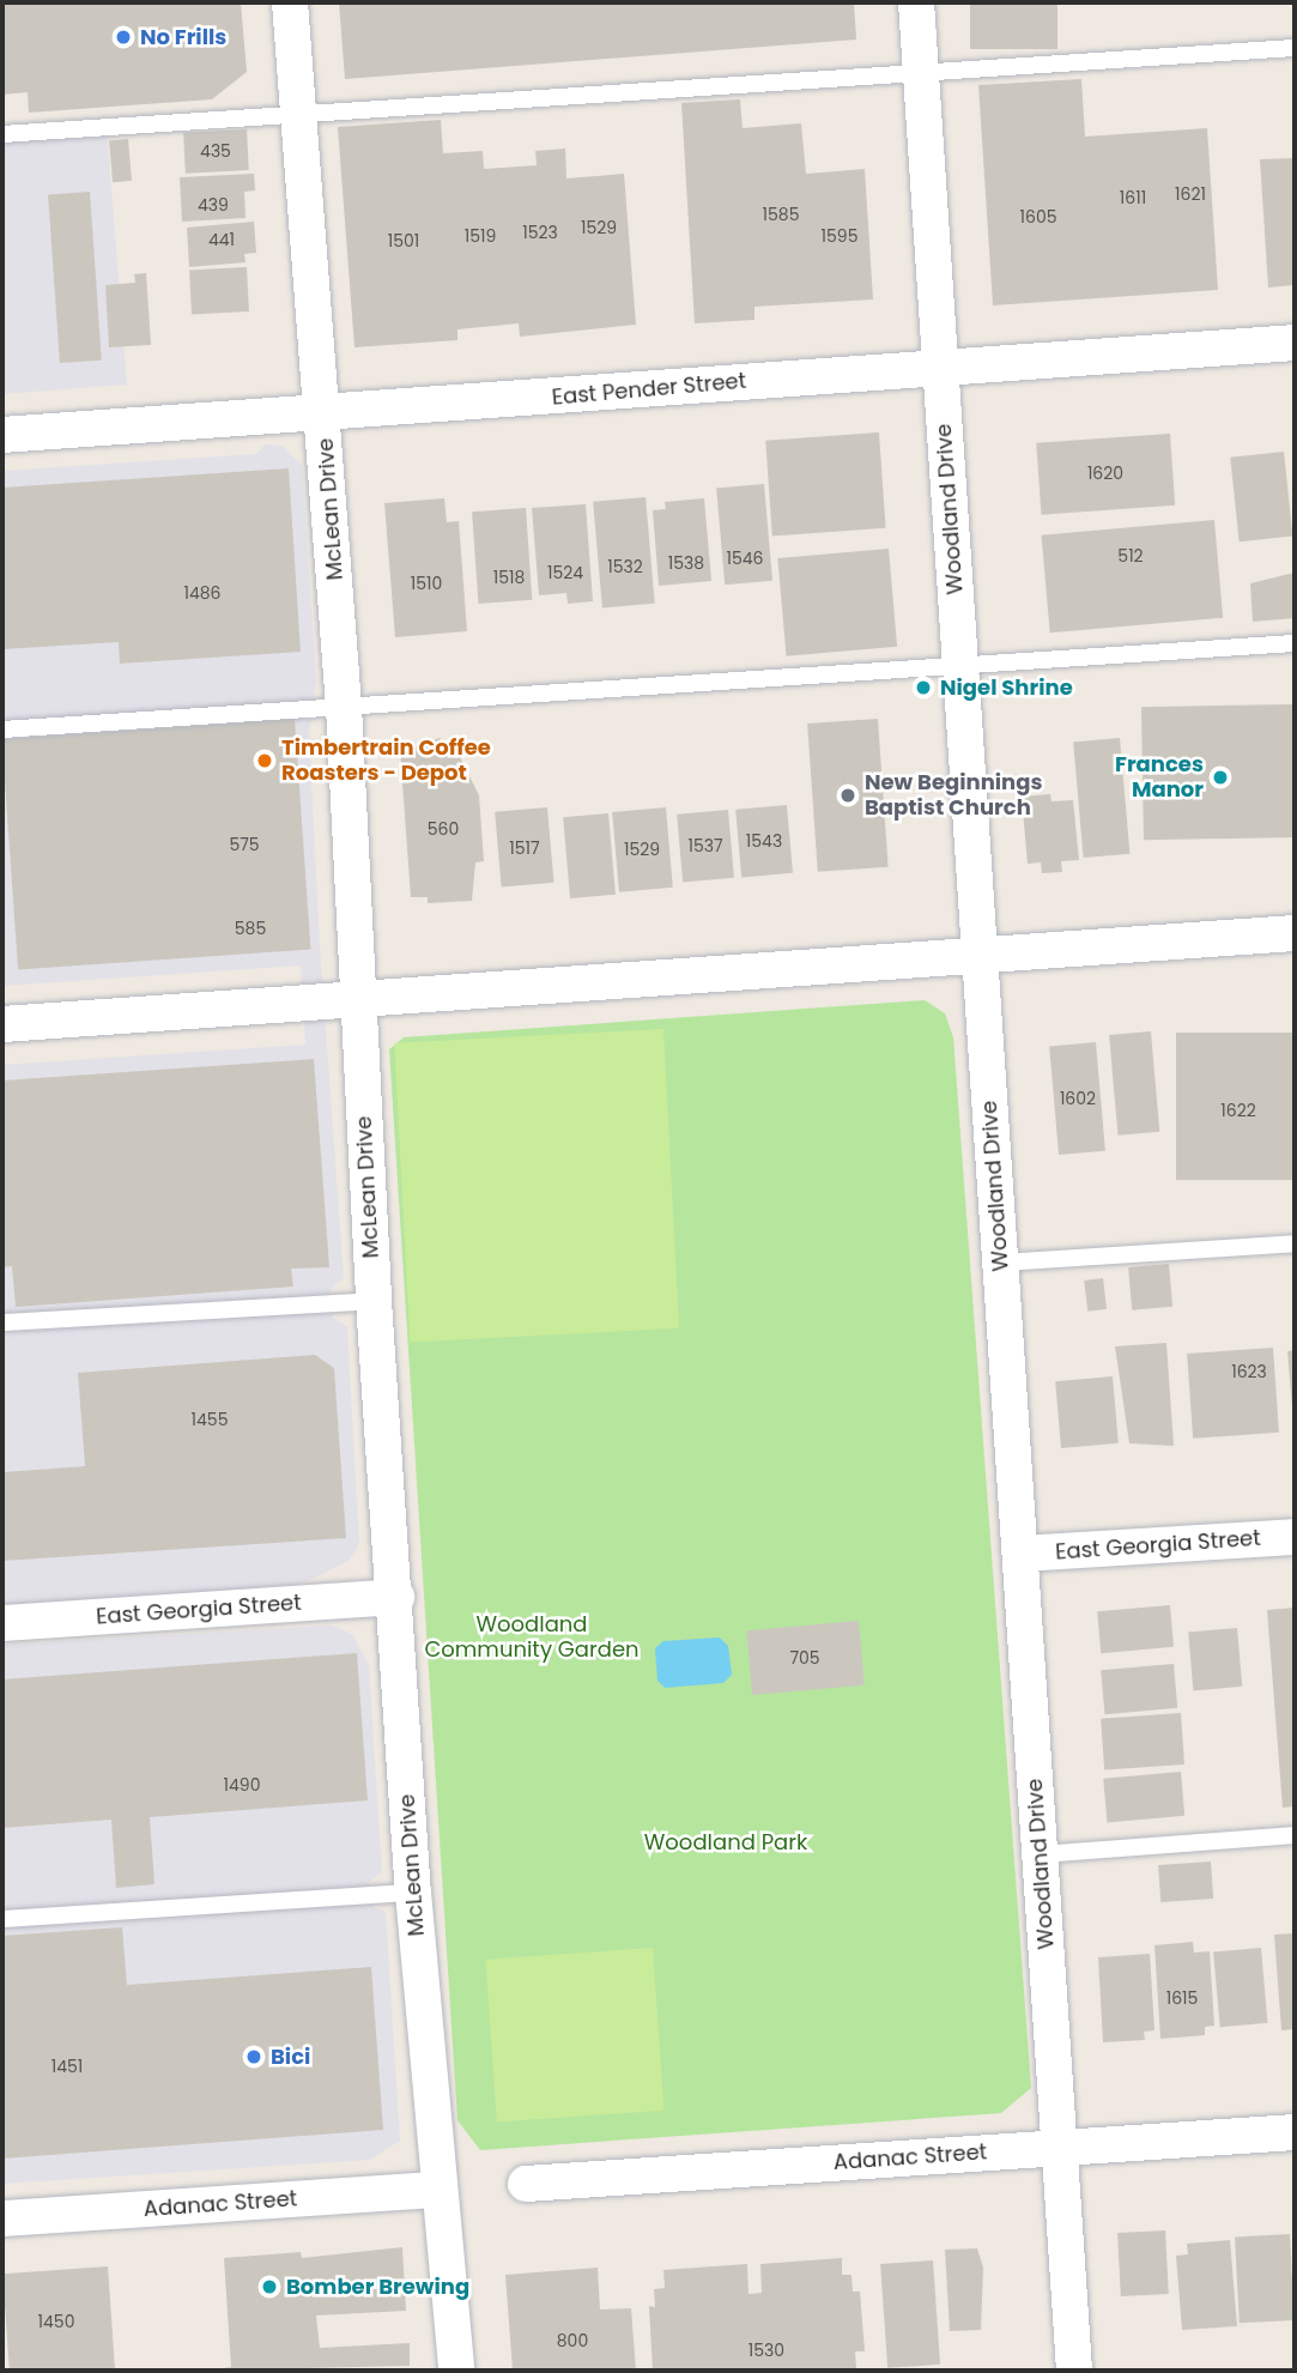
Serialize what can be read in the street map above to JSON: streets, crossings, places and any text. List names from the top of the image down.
{
  "streets": {
    "street": [
      "East Pender Street",
      "McLean Drive",
      "Woodland Drive",
      "East Georgia Street",
      "Adanac Street"
    ]
  },
  "crossings": [
    ["East Pender Street", "McLean Drive"],
    ["East Pender Street", "Woodland Drive"],
    ["McLean Drive", "East Georgia Street"],
    ["McLean Drive", "Adanac Street"],
    ["Woodland Drive", "East Georgia Street"],
    ["Woodland Drive", "Adanac Street"]
  ],
  "parks": ["Woodland Community Garden", "Woodland Park"],
  "places": [
    "No Frills",
    "Nigel Shrine",
    "Timbertrain Coffee Roasters - Depot",
    "Frances Manor",
    "New Beginnings Baptist Church",
    "Bici",
    "Bomber Brewing"
  ],
  "house_numbers": [
    "435",
    "1621",
    "1611",
    "439",
    "1585",
    "1605",
    "1529",
    "1523",
    "1519",
    "1595",
    "441",
    "1501",
    "1620",
    "512",
    "1546",
    "1538",
    "1532",
    "1524",
    "1518",
    "1510",
    "1486",
    "560",
    "1543",
    "575",
    "1537",
    "1517",
    "1529",
    "585",
    "1602",
    "1622",
    "1623",
    "1455",
    "705",
    "1490",
    "1615",
    "1451",
    "1450",
    "800",
    "1530"
  ]
}
